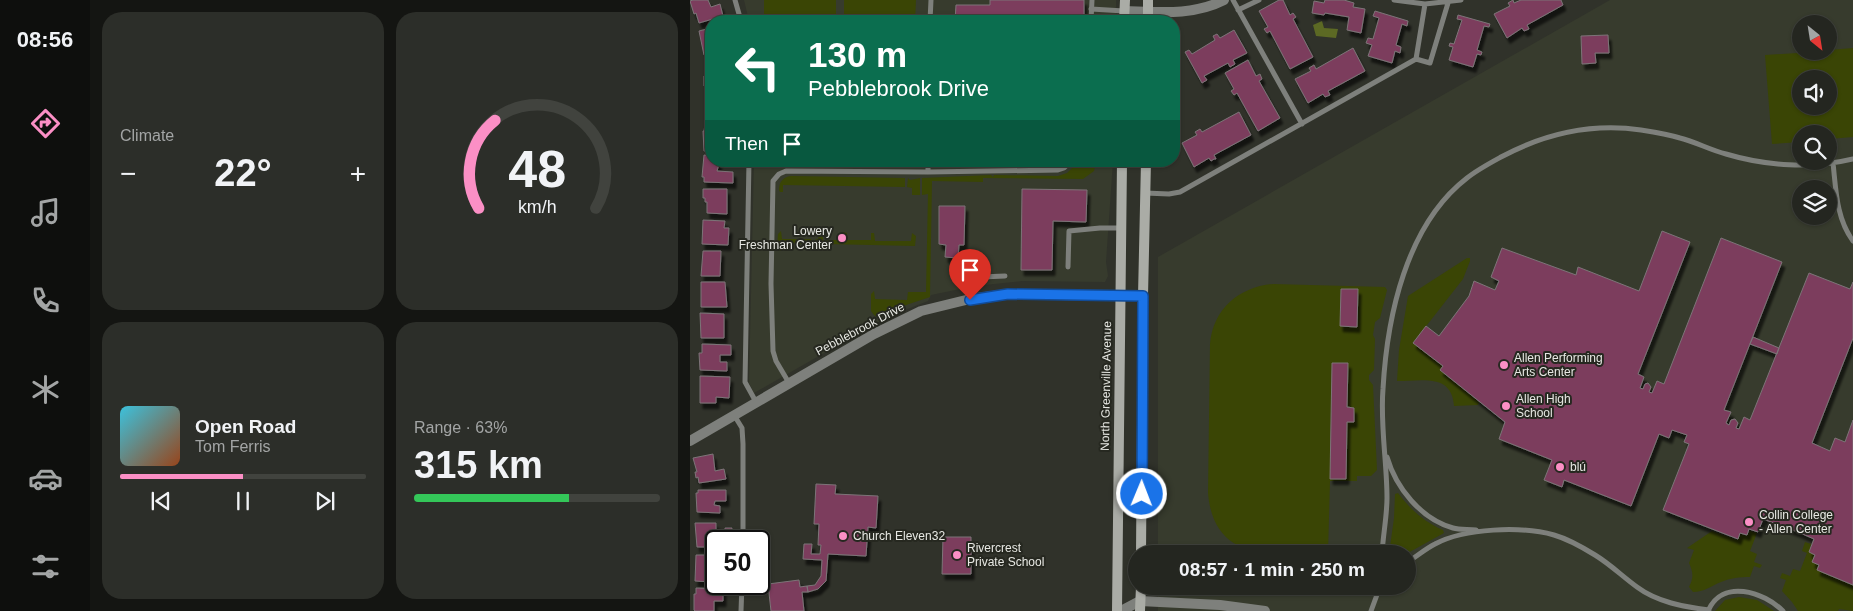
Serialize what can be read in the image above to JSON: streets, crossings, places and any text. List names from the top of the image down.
{
  "streets": {
    "main road": ["North Greenville Avenue"],
    "street": ["Pebblebrook Drive"]
  },
  "crossings": [
    ["Pebblebrook Drive", "North Greenville Avenue"]
  ],
  "places": [
    "Lowery Freshman Center",
    "Allen Performing Arts Center",
    "Allen High School",
    "blú",
    "Collin College - Allen Center",
    "Church Eleven32",
    "Rivercrest Private School"
  ],
  "north": "bottom right",
  "page": {
    "tabs": "08:56",
    "tile": [
      "Climate",
      ["Range · 63%", "315 km"]
    ],
    "turn": ["130 m", "Pebblebrook Drive"],
    "then": "Then",
    "heat": ["−", "22°", "+"],
    "song": ["Open Road", "Tom Ferris"],
    "limit": "50",
    "trip": "08:57 · 1 min · 250 m",
    "gauge": ["48", "km/h"]
  }
}
